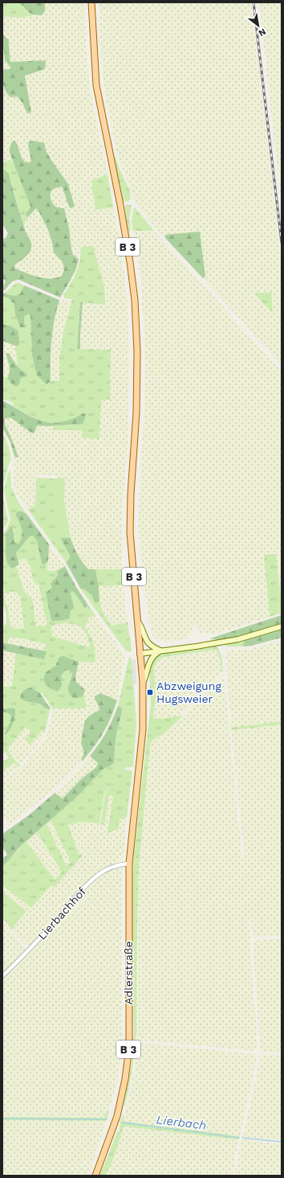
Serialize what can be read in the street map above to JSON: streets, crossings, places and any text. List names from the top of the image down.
{
  "streets": {
    "main road": ["B 3", "Adlerstraße"],
    "street": ["Lierbachhof"]
  },
  "crossings": [
    ["B 3", "Adlerstraße"],
    ["Lierbachhof", "Adlerstraße"]
  ],
  "water": ["Lierbach"],
  "places": {
    "transit": ["Abzweigung Hugsweier"]
  },
  "north": "bottom right"
}
